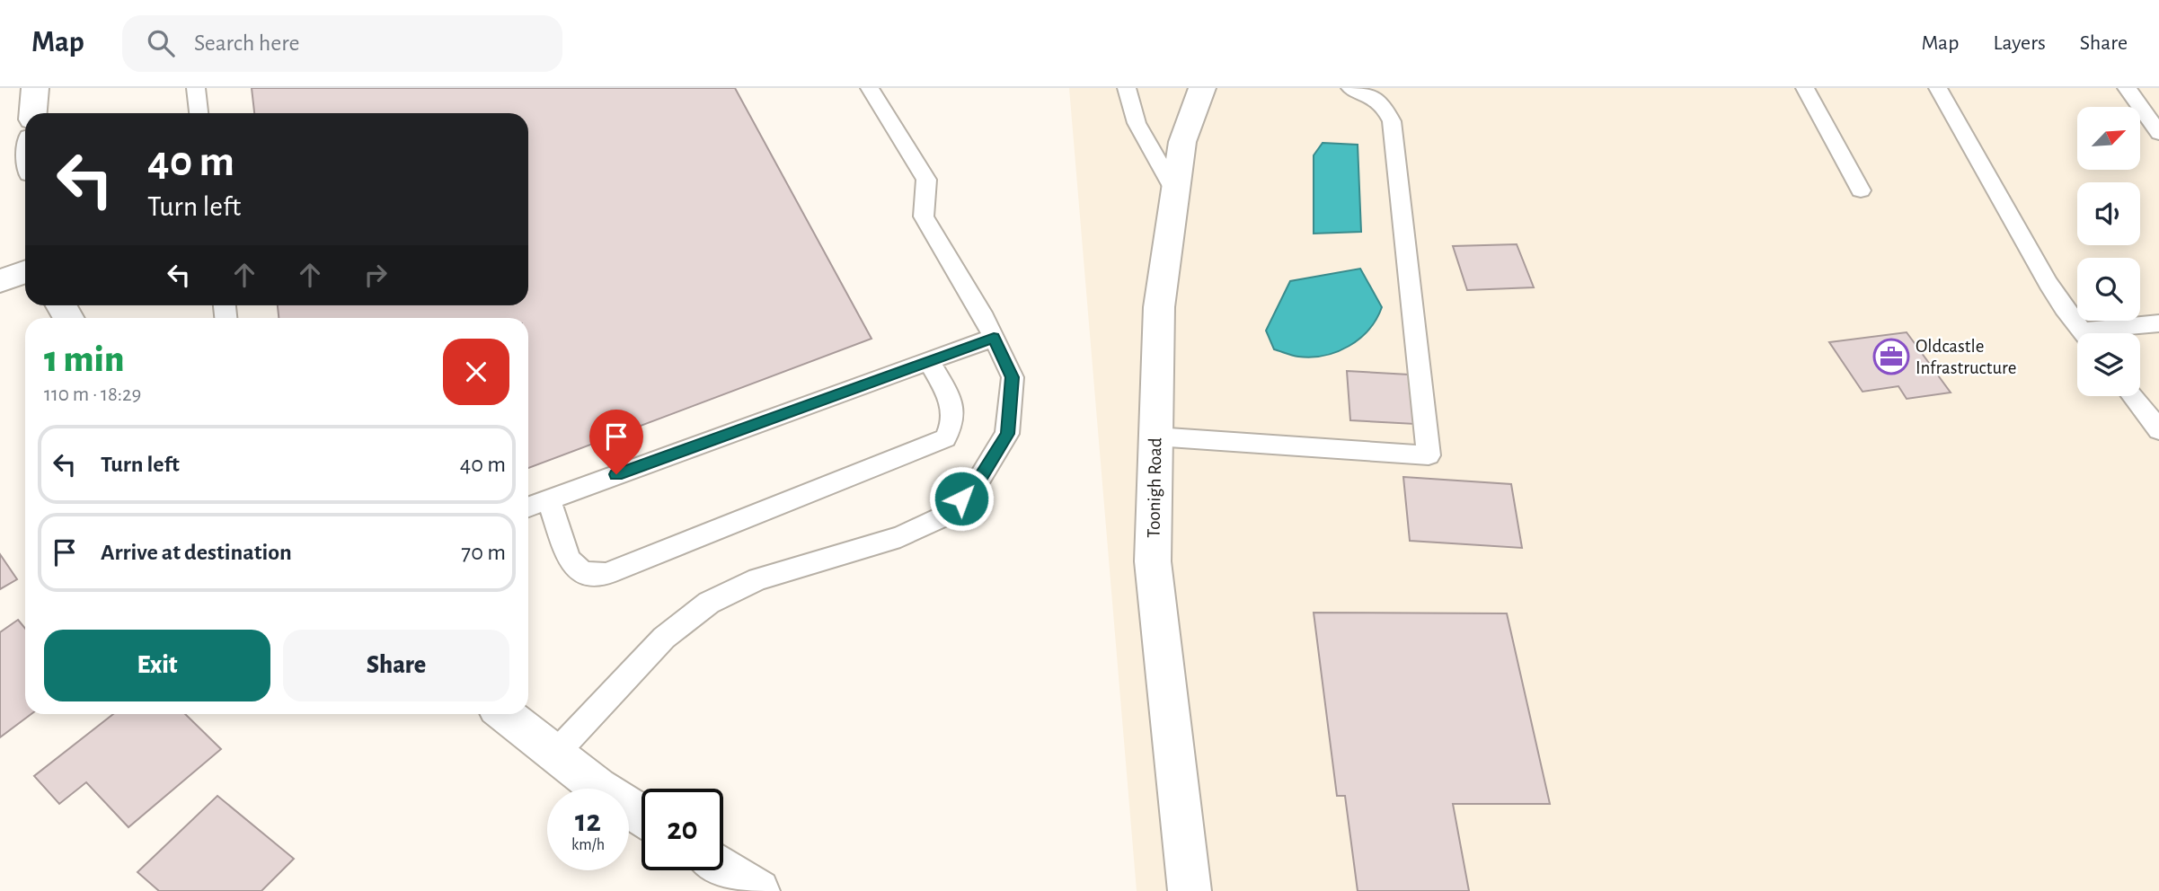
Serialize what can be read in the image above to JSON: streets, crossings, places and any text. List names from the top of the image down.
{
  "streets": {
    "street": ["Toonigh Road"]
  },
  "places": {
    "office": ["Oldcastle Infrastructure"]
  },
  "north": "top right",
  "page": {
    "header": "Map",
    "search": "Search here",
    "nav": ["Map", "Layers", "Share"],
    "turn": ["40 m", "Turn left"],
    "heading": ["1 min", "110 m · 18:29"],
    "list": [
      {
        "name": "Turn left",
        "value": "40 m"
      },
      {
        "name": "Arrive at destination",
        "value": "70 m"
      }
    ],
    "buttons": ["Exit", "Share"],
    "speed": "12 km/h",
    "limit": "20"
  }
}
